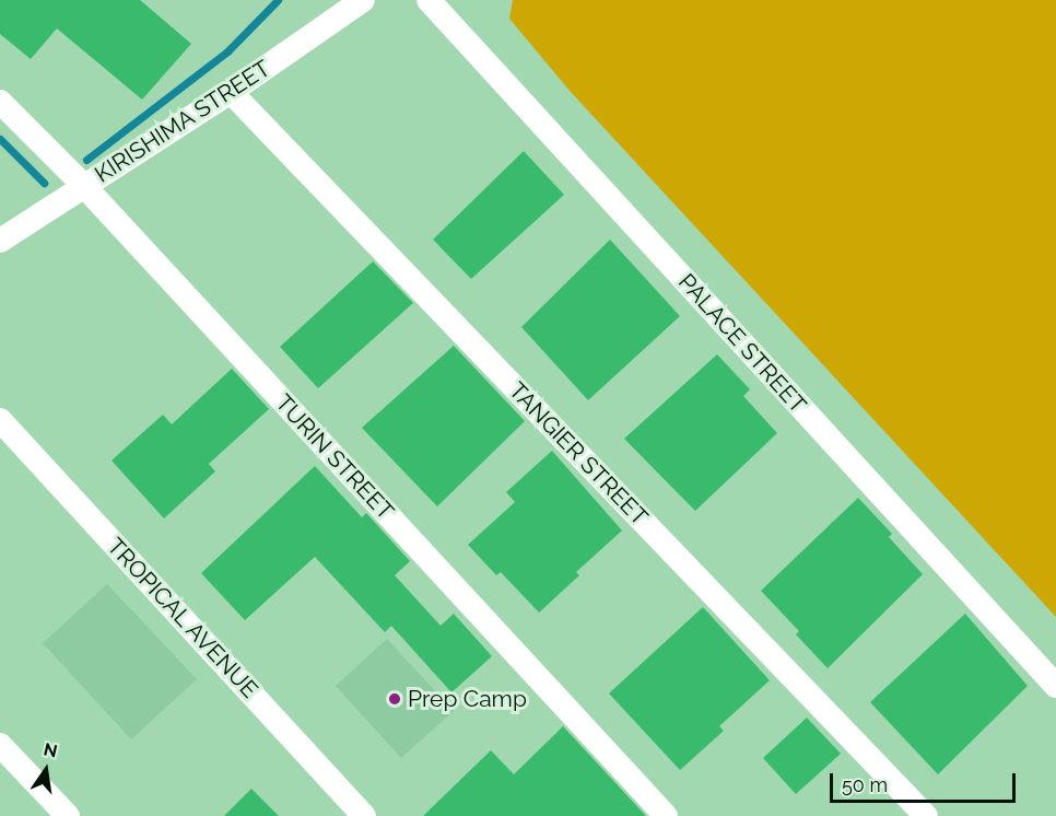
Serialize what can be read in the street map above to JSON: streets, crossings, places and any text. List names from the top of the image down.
{
  "streets": {
    "street": [
      "KIRISHIMA STREET",
      "PALACE STREET",
      "TANGIER STREET",
      "TURIN STREET",
      "TROPICAL AVENUE"
    ]
  },
  "crossings": [
    ["KIRISHIMA STREET", "TANGIER STREET"],
    ["KIRISHIMA STREET", "TURIN STREET"]
  ],
  "places": ["Prep Camp"],
  "scale_bar": "50 m",
  "north": "top"
}
